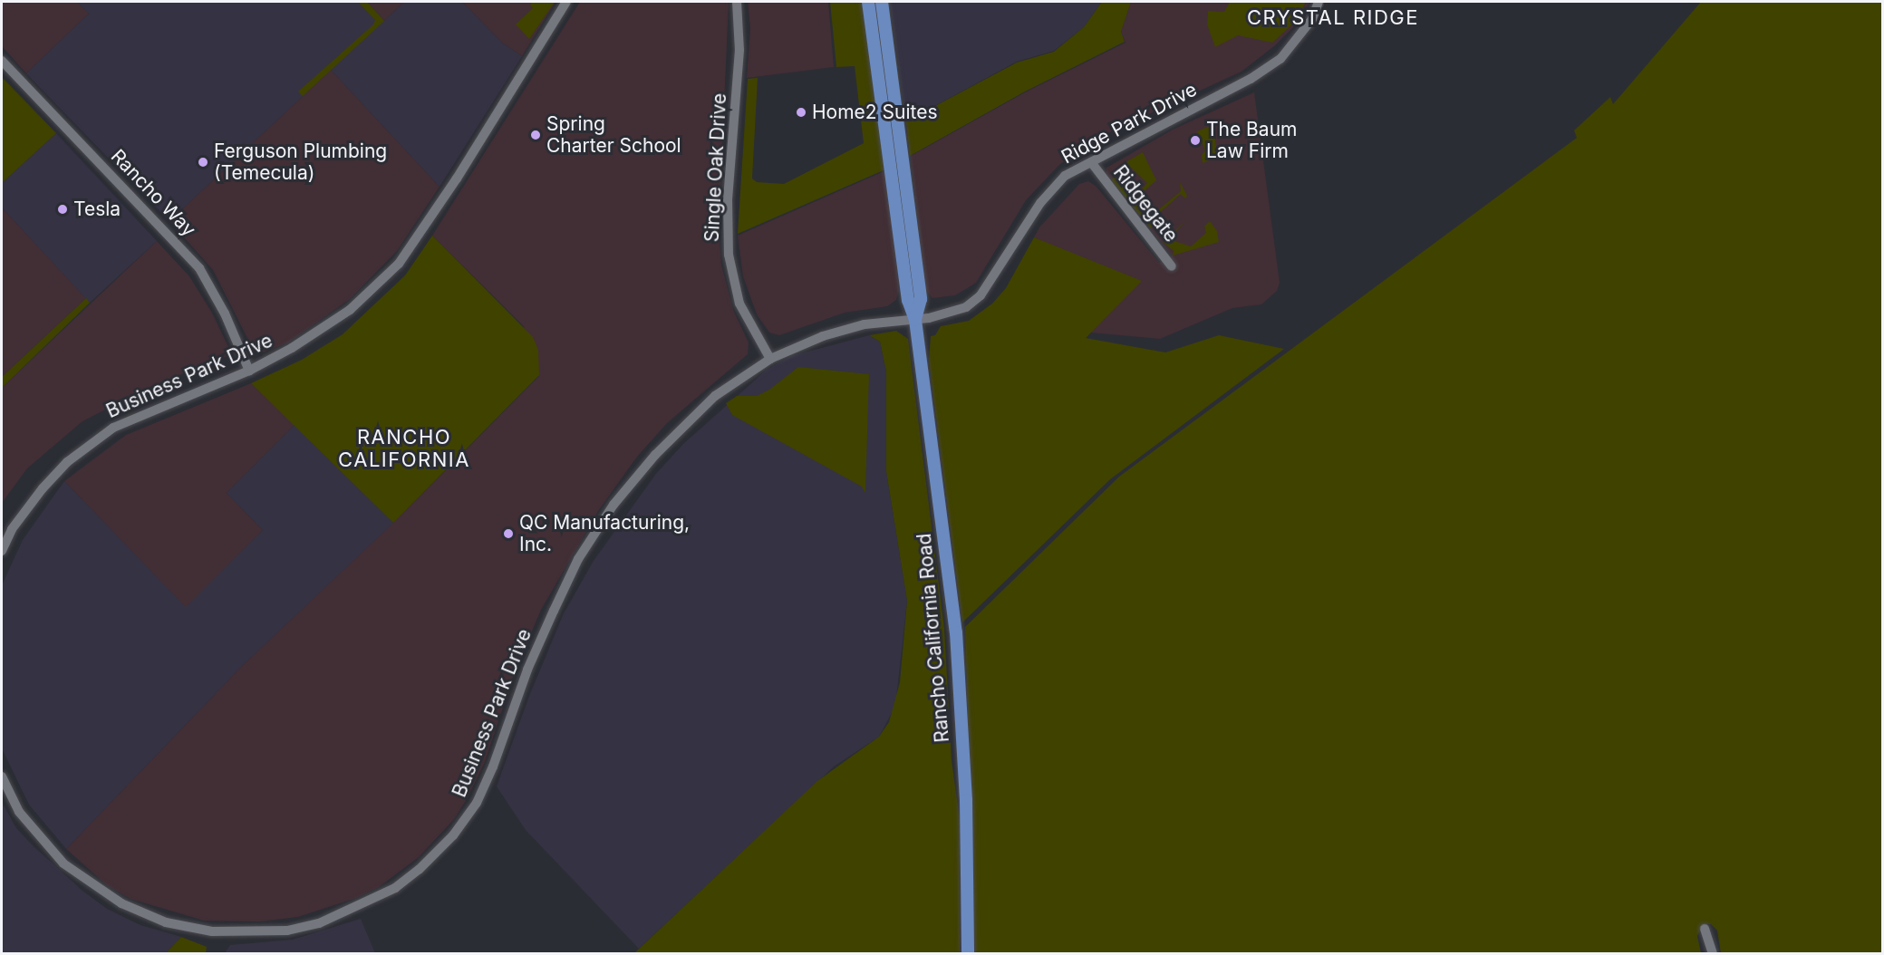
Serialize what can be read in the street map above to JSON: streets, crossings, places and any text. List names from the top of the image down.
{
  "streets": {
    "main road": ["Rancho California Road"],
    "street": [
      "Ridge Park Drive",
      "Single Oak Drive",
      "Rancho Way",
      "Ridgegate",
      "Business Park Drive"
    ]
  },
  "crossings": [
    ["Ridge Park Drive", "Ridgegate"],
    ["Ridge Park Drive", "Business Park Drive"],
    ["Ridge Park Drive", "Rancho California Road"],
    ["Single Oak Drive", "Business Park Drive"],
    ["Rancho Way", "Business Park Drive"],
    ["Business Park Drive", "Rancho California Road"]
  ],
  "districts": ["CRYSTAL RIDGE", "RANCHO CALIFORNIA"],
  "places": [
    "Home2 Suites",
    "Spring Charter School",
    "The Baum Law Firm",
    "Ferguson Plumbing (Temecula)",
    "Tesla",
    "QC Manufacturing, Inc."
  ]
}
